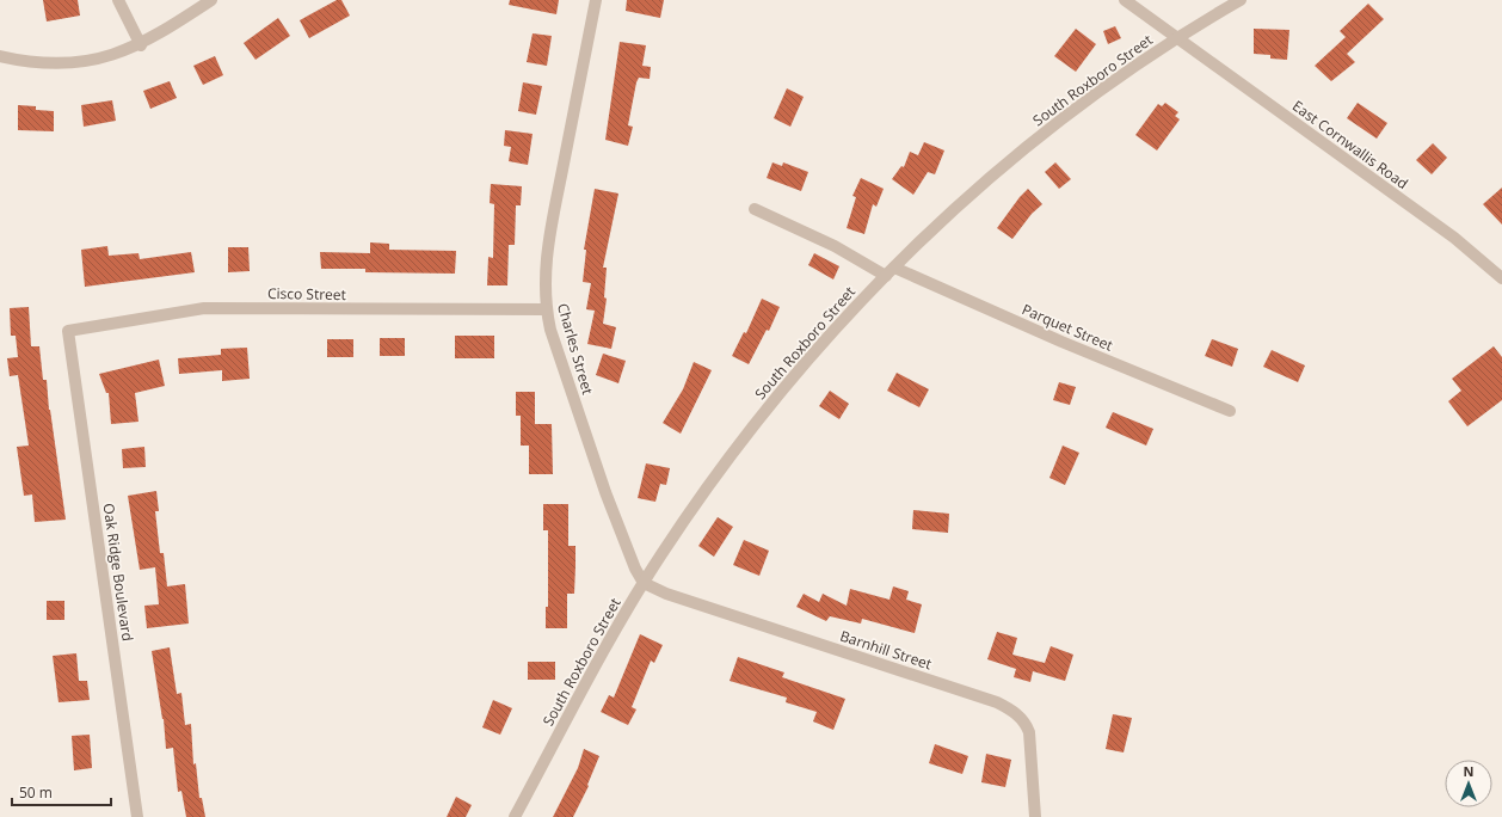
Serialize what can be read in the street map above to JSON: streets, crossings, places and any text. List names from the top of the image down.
{
  "streets": {
    "street": [
      "South Roxboro Street",
      "East Cornwallis Road",
      "Cisco Street",
      "Parquet Street",
      "Charles Street",
      "Oak Ridge Boulevard",
      "Barnhill Street"
    ]
  },
  "crossings": [
    ["South Roxboro Street", "East Cornwallis Road"],
    ["South Roxboro Street", "Parquet Street"],
    ["South Roxboro Street", "Charles Street"],
    ["South Roxboro Street", "Barnhill Street"],
    ["Cisco Street", "Charles Street"],
    ["Cisco Street", "Oak Ridge Boulevard"],
    ["Charles Street", "Barnhill Street"]
  ],
  "scale_bar": "50 m",
  "north": "top"
}
